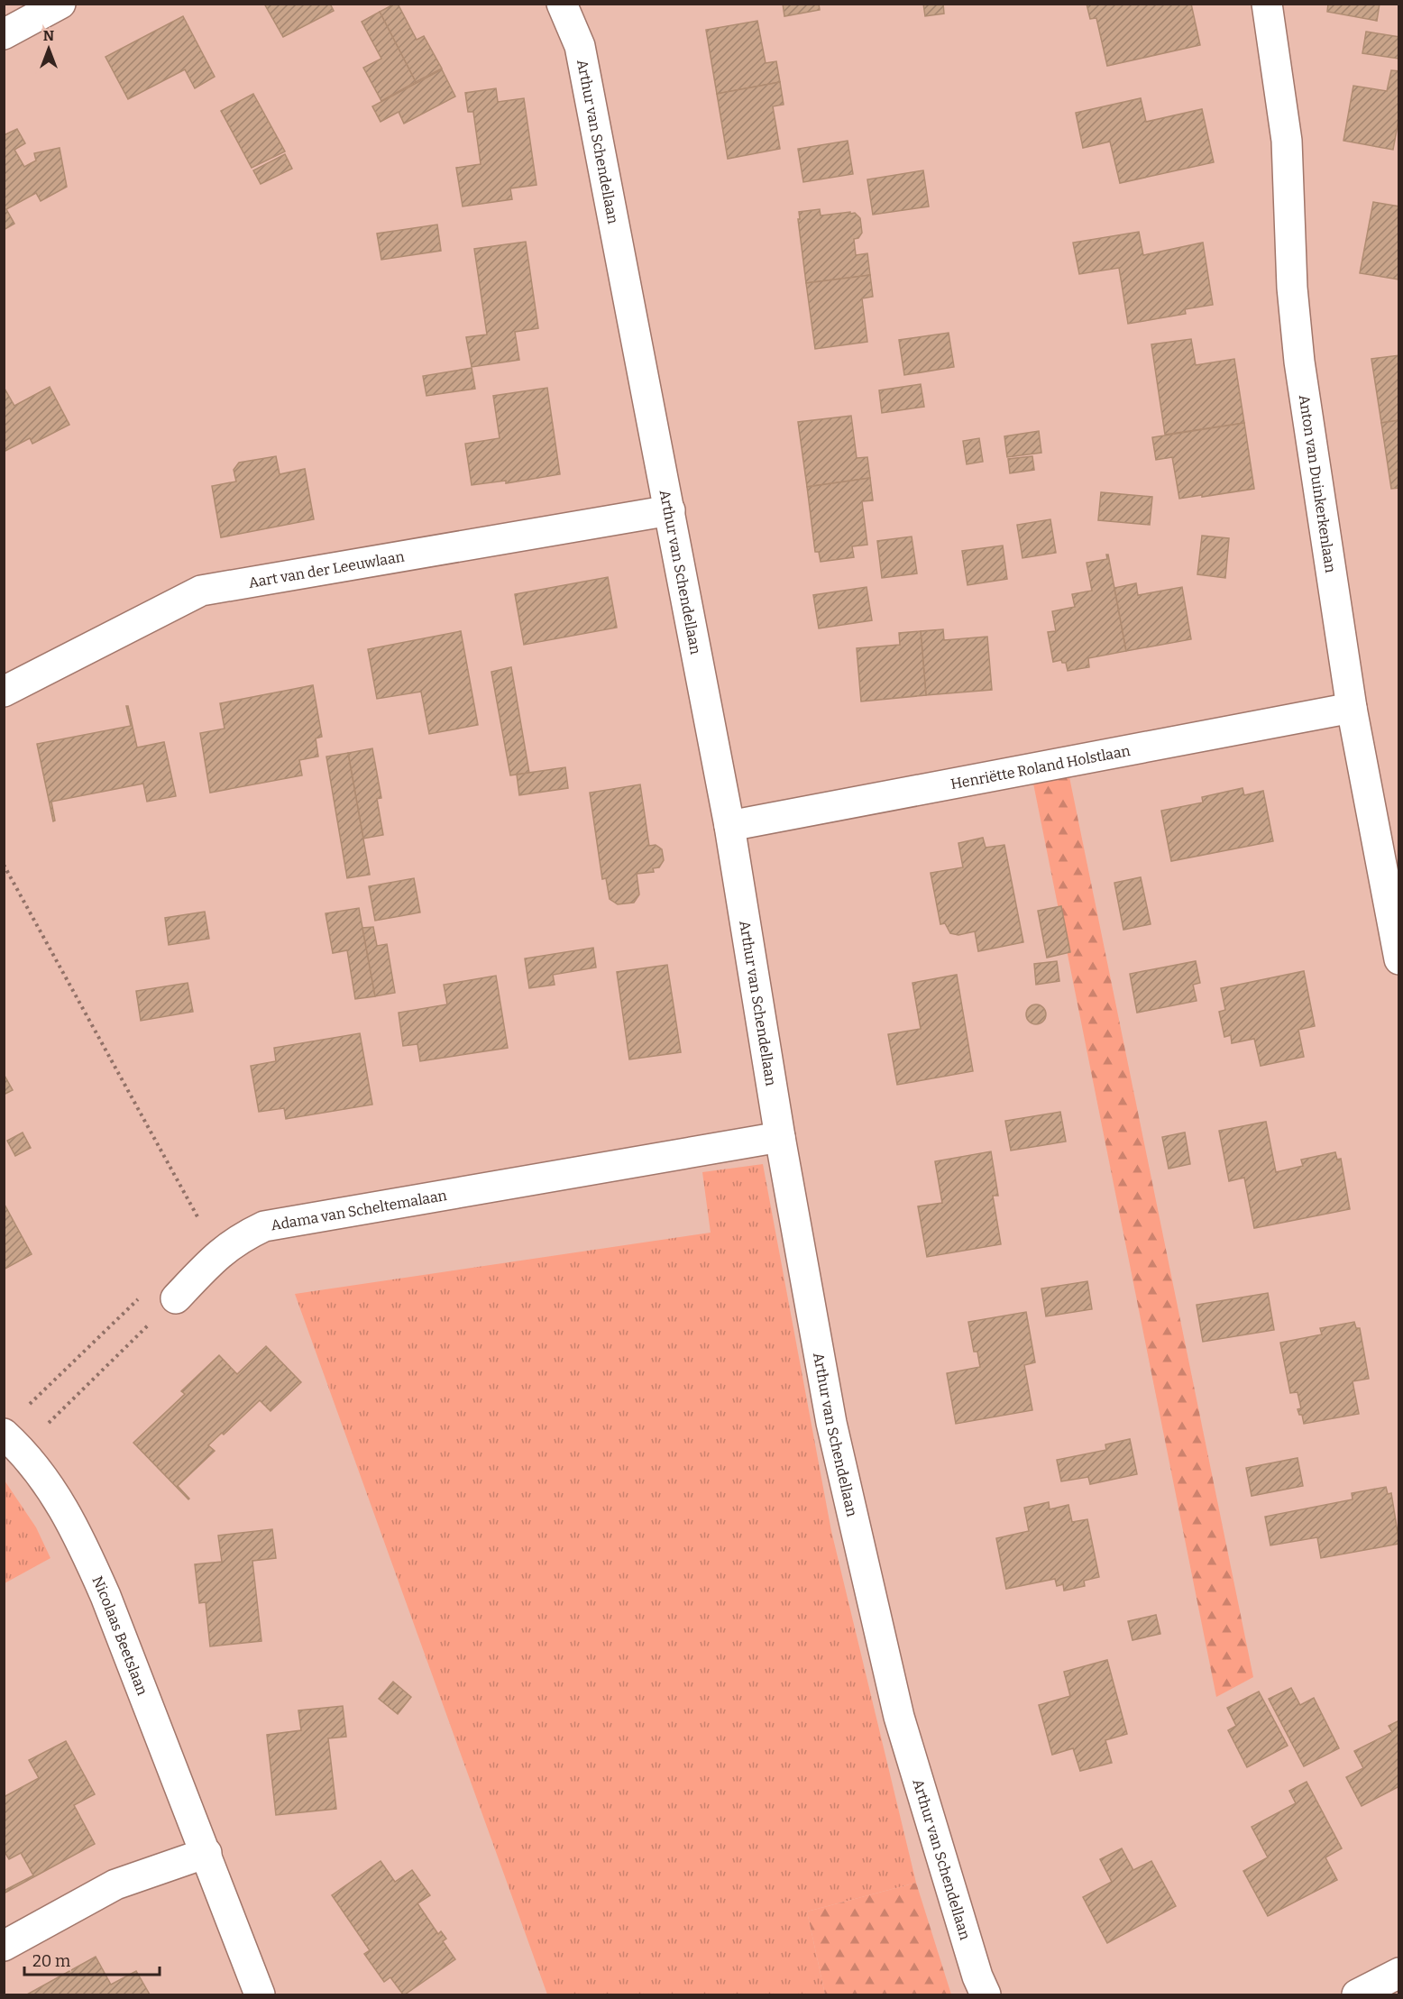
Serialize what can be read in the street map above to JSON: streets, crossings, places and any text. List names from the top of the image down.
{
  "streets": {
    "street": [
      "Arthur van Schendellaan",
      "Anton van Duinkerkenlaan",
      "Aart van der Leeuwlaan",
      "Henriëtte Roland Holstlaan",
      "Adama van Scheltemalaan",
      "Nicolaas Beetslaan"
    ]
  },
  "crossings": [
    ["Arthur van Schendellaan", "Aart van der Leeuwlaan"],
    ["Arthur van Schendellaan", "Henriëtte Roland Holstlaan"],
    ["Arthur van Schendellaan", "Adama van Scheltemalaan"],
    ["Anton van Duinkerkenlaan", "Henriëtte Roland Holstlaan"]
  ],
  "scale_bar": "20 m",
  "north": "top"
}
